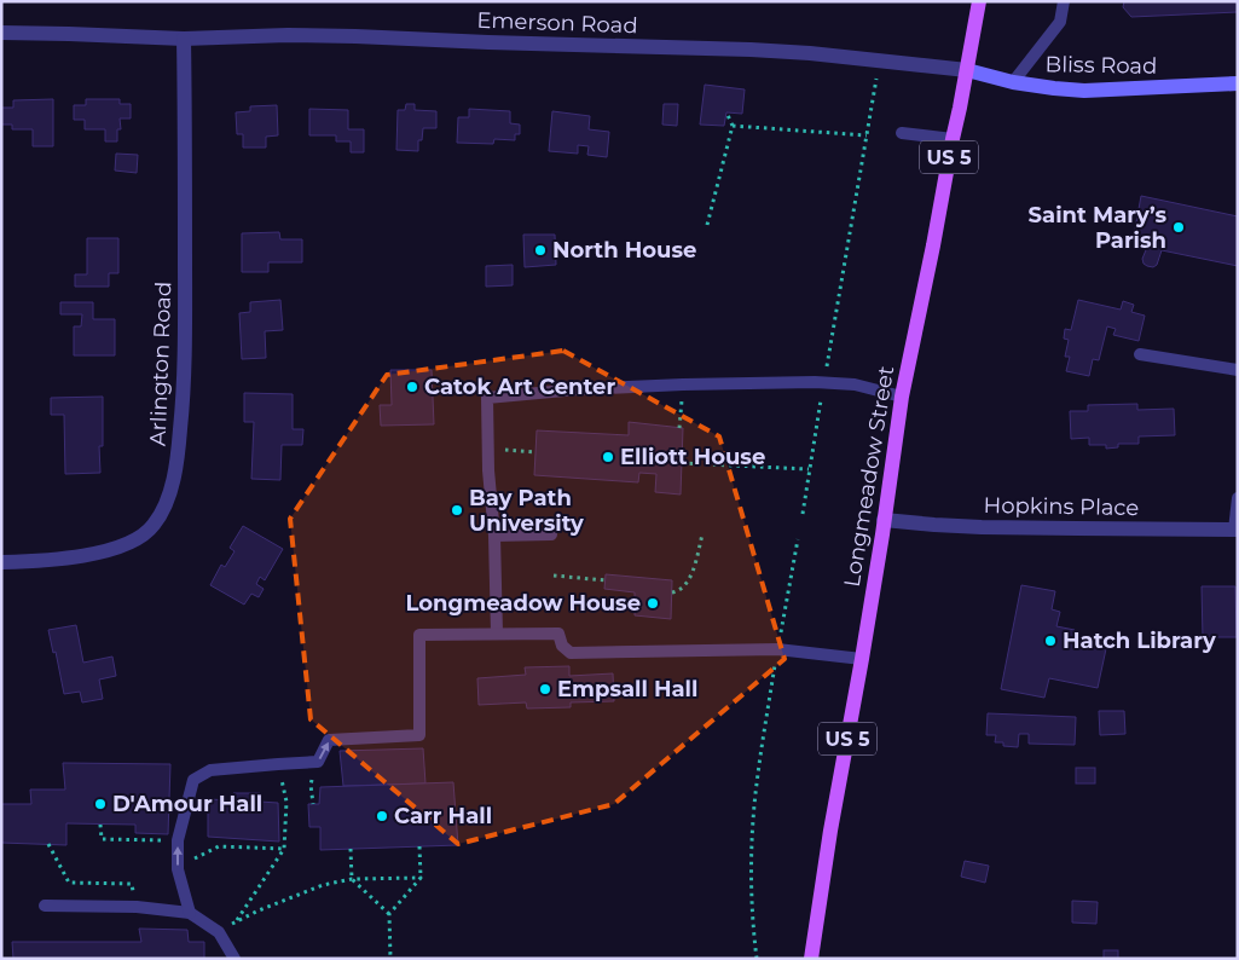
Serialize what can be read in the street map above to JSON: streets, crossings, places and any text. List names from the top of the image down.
{
  "streets": {
    "main road": ["Bliss Road", "US 5", "Longmeadow Street"],
    "street": ["Emerson Road", "Arlington Road", "Hopkins Place"]
  },
  "crossings": [
    ["Emerson Road", "Bliss Road"],
    ["Emerson Road", "Arlington Road"],
    ["Emerson Road", "Longmeadow Street"],
    ["Bliss Road", "Longmeadow Street"],
    ["Longmeadow Street", "Hopkins Place"]
  ],
  "places": [
    "Saint Mary’s Parish",
    "North House",
    "Catok Art Center",
    "Elliott House",
    "Bay Path University",
    "Longmeadow House",
    "Hatch Library",
    "Empsall Hall",
    "D'Amour Hall",
    "Carr Hall"
  ]
}
